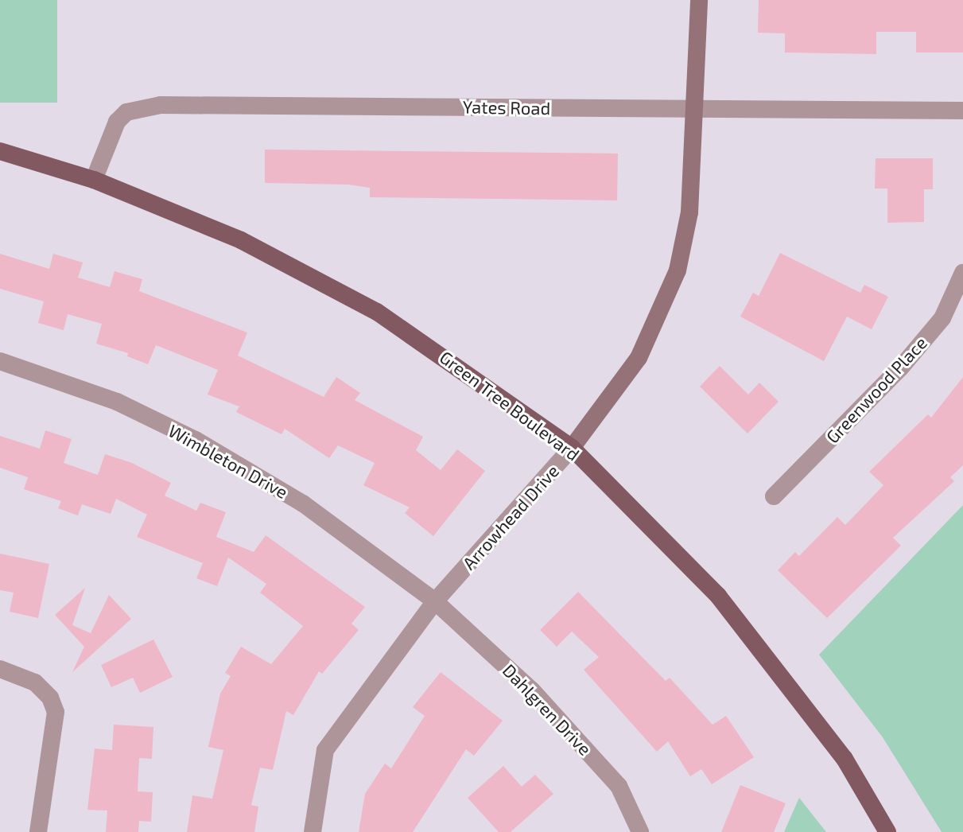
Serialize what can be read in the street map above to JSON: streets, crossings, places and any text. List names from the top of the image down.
{
  "streets": {
    "main road": ["Green Tree Boulevard", "Arrowhead Drive"],
    "street": [
      "Yates Road",
      "Greenwood Place",
      "Wimbleton Drive",
      "Dahlgren Drive"
    ]
  },
  "crossings": [
    ["Yates Road", "Green Tree Boulevard"],
    ["Yates Road", "Arrowhead Drive"],
    ["Green Tree Boulevard", "Arrowhead Drive"],
    ["Wimbleton Drive", "Arrowhead Drive"],
    ["Wimbleton Drive", "Dahlgren Drive"],
    ["Arrowhead Drive", "Dahlgren Drive"]
  ]
}
